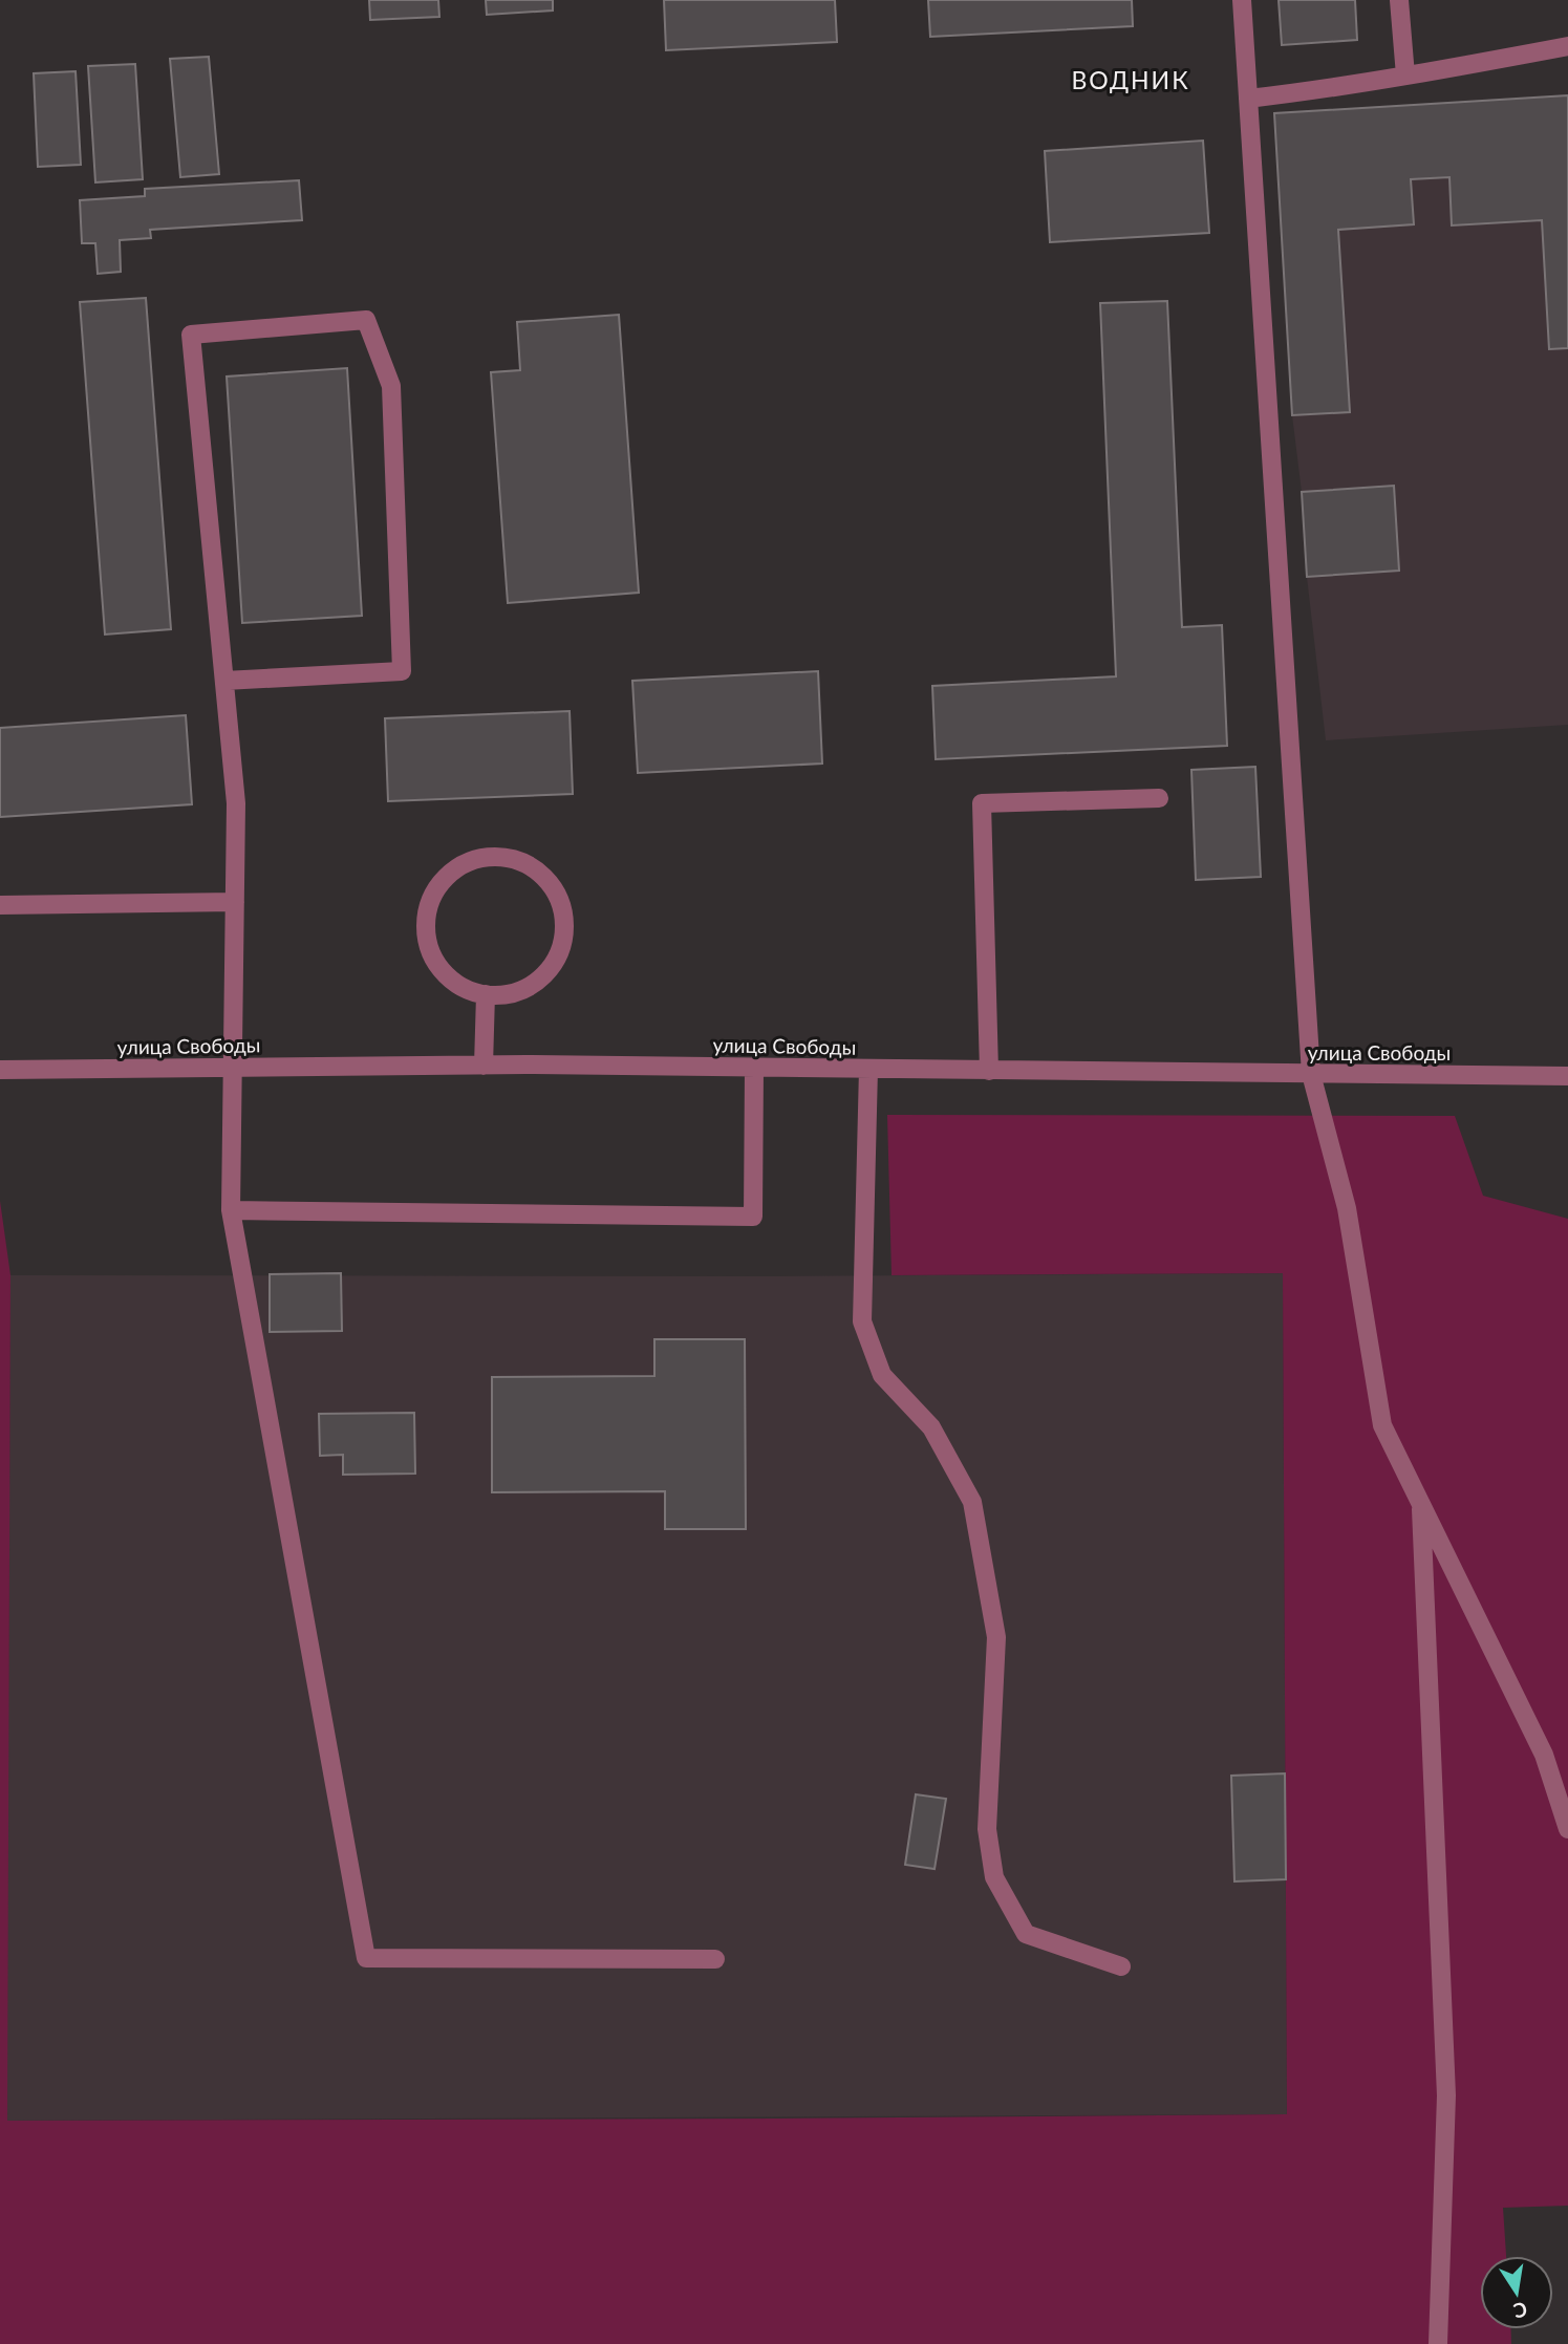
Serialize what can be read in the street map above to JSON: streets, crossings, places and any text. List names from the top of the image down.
{
  "streets": {
    "street": ["улица Свободы"]
  },
  "districts": ["ВОДНИК"],
  "north": "bottom"
}
